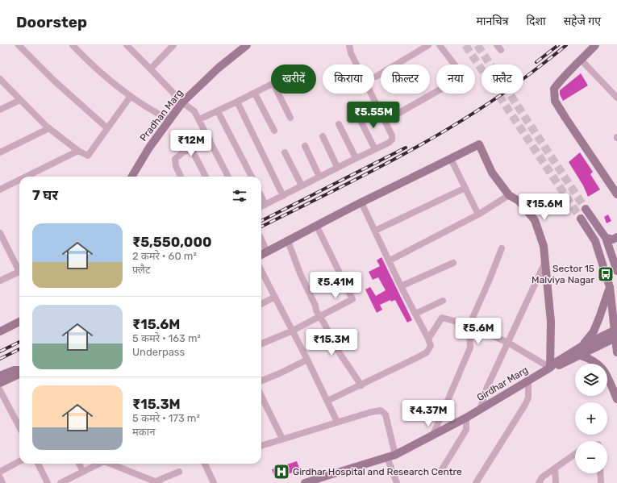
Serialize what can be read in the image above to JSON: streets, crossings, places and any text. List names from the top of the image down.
{
  "streets": {
    "street": ["Pradhan Marg", "Girdhar Marg"]
  },
  "places": {
    "bus stop": ["Sector 15 Malviya Nagar"],
    "hospital": ["Girdhar Hospital and Research Centre"]
  },
  "page": {
    "header": "Doorstep",
    "nav": ["मानचित्र", "दिशा", "सहेजे गए"],
    "chip": [
      "खरीदें",
      "किराया",
      "फ़िल्टर",
      "नया",
      "फ़्लैट"
    ],
    "price": [
      "₹5.55M",
      "₹12M",
      "₹15.6M",
      "₹5.41M",
      "₹5.6M",
      "₹15.3M",
      "₹4.37M"
    ],
    "heading": "7 घर",
    "list": [
      {
        "name": "₹5,550,000",
        "note": "2 कमरे · 60 m² · फ़्लैट"
      },
      {
        "name": "₹15.6M",
        "note": "5 कमरे · 163 m² · Underpass"
      },
      {
        "name": "₹15.3M",
        "note": "5 कमरे · 173 m² · मकान"
      }
    ],
    "map_buttons": ["+", "−"]
  }
}
